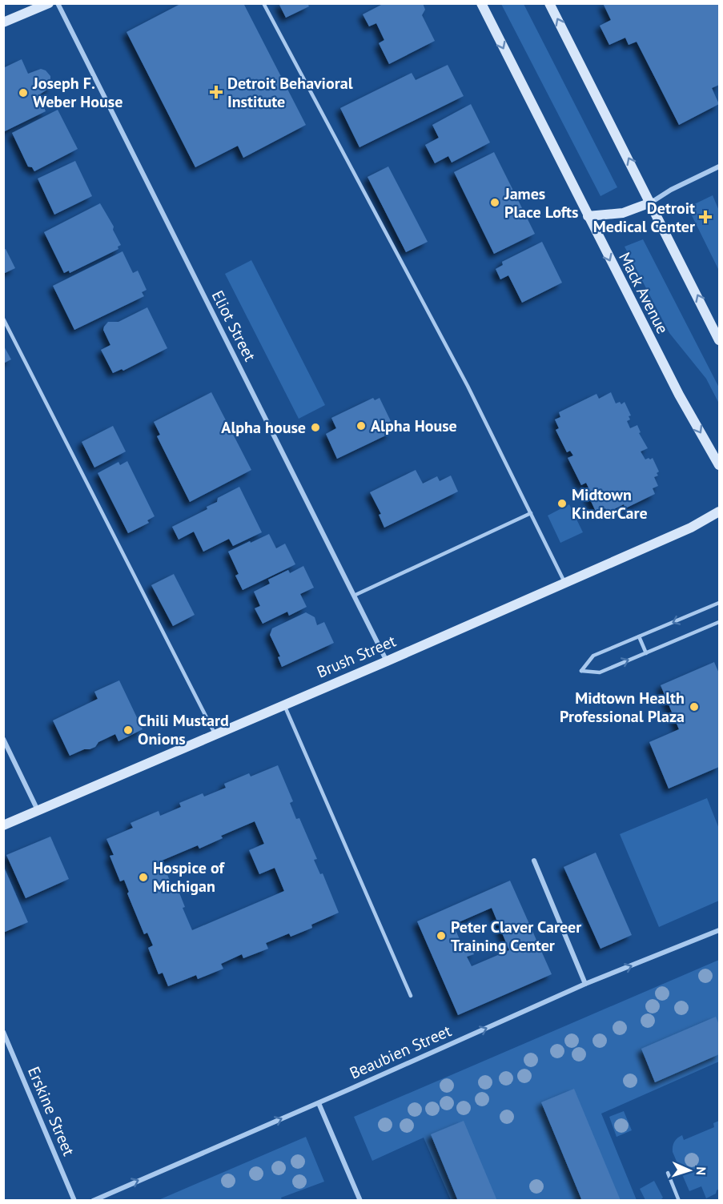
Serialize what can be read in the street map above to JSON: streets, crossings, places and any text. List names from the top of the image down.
{
  "streets": {
    "main road": ["Mack Avenue", "Brush Street"],
    "street": ["Eliot Street", "Beaubien Street", "Erskine Street"]
  },
  "crossings": [
    ["Eliot Street", "Brush Street"]
  ],
  "one_way": ["Beaubien Street"],
  "places": {
    "health": ["Detroit Behavioral Institute", "Detroit Medical Center"],
    "other": [
      "Joseph F. Weber House",
      "James Place Lofts",
      "Alpha House",
      "Alpha house",
      "Midtown KinderCare",
      "Midtown Health Professional Plaza",
      "Chili Mustard Onions",
      "Hospice of Michigan",
      "Peter Claver Career Training Center"
    ]
  },
  "north": "right"
}
